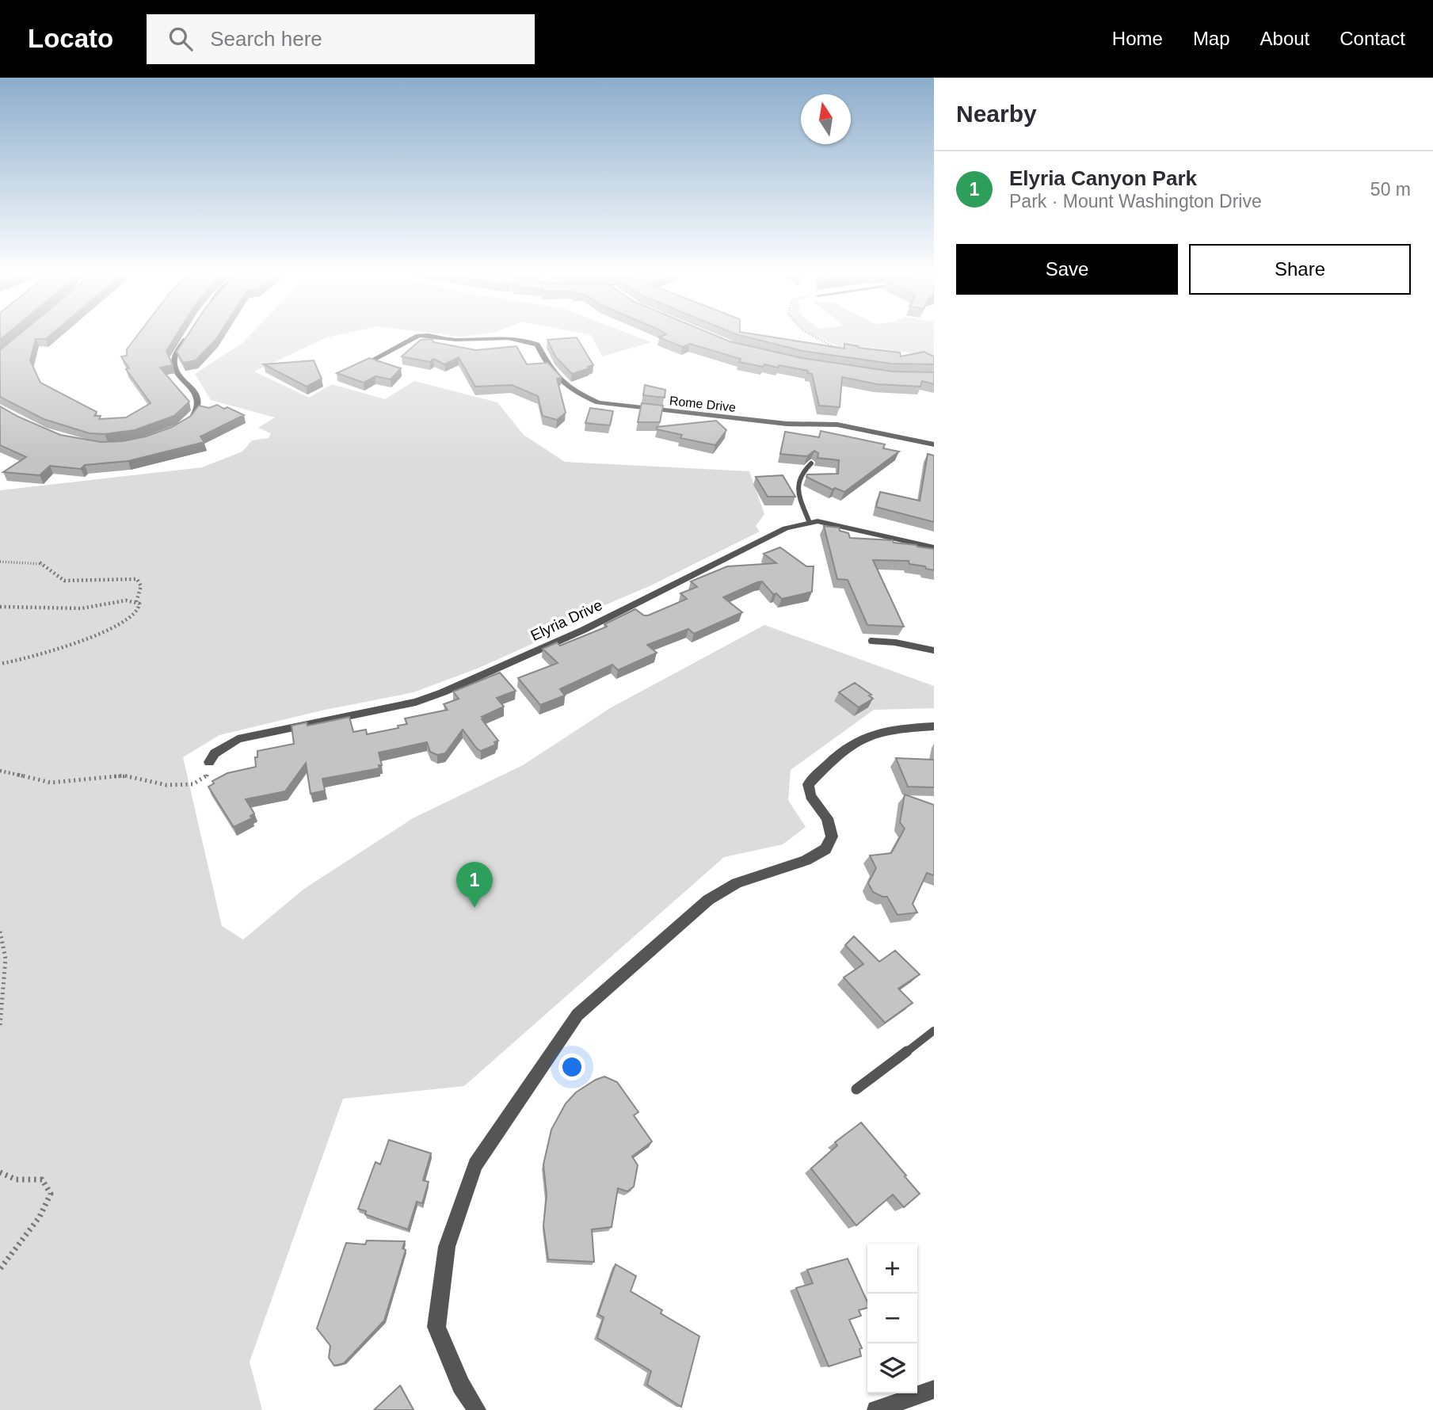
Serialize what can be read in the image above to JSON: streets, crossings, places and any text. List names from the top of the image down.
{
  "streets": {
    "street": ["Rome Drive", "Elyria Drive"]
  },
  "north": "top",
  "page": {
    "header": "Locato",
    "search": "Search here",
    "nav": [
      "Home",
      "Map",
      "About",
      "Contact"
    ],
    "heading": "Nearby",
    "list": [
      {
        "mark": "1",
        "name": "Elyria Canyon Park",
        "note": "Park · Mount Washington Drive",
        "value": "50 m"
      }
    ],
    "buttons": ["Save", "Share"],
    "pins": "1",
    "map_buttons": ["+", "−"]
  }
}
